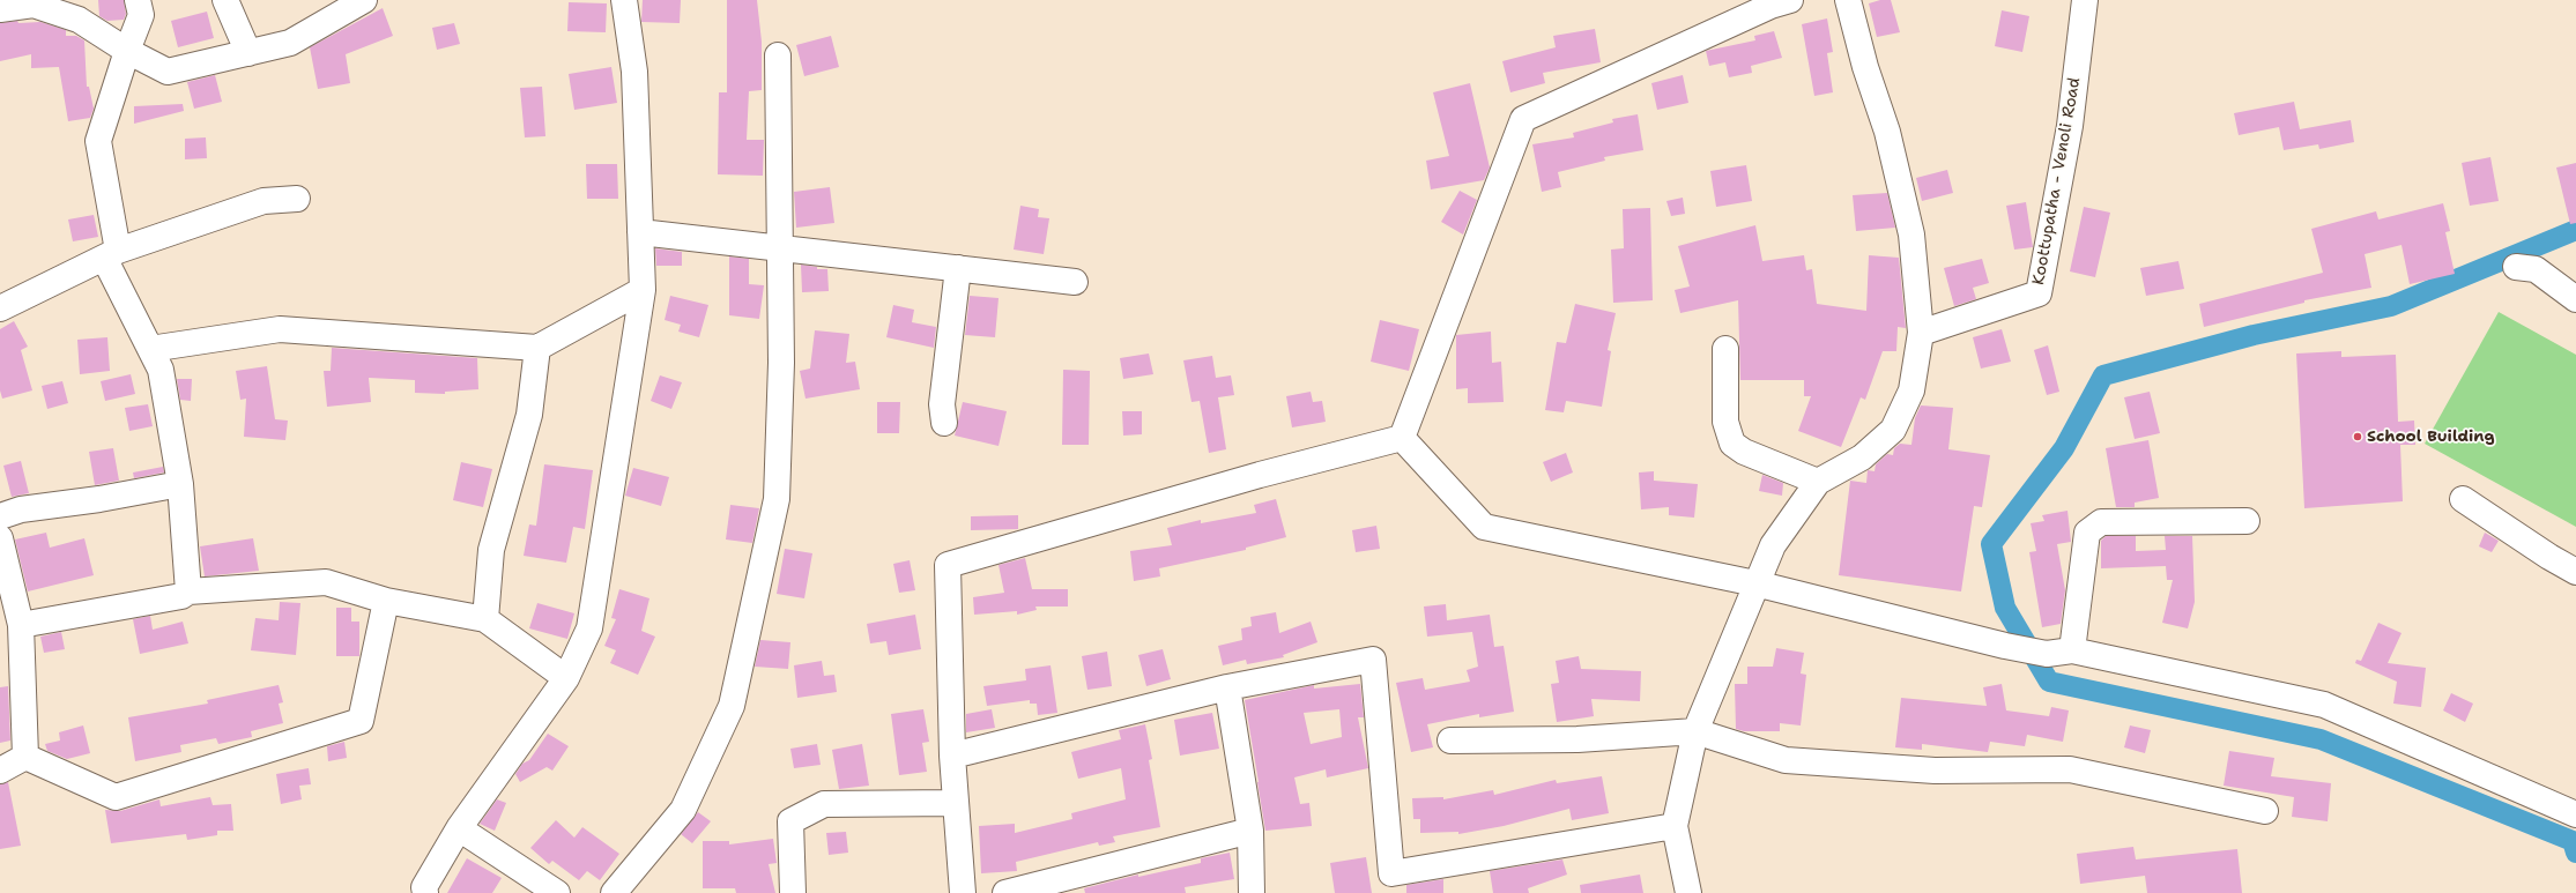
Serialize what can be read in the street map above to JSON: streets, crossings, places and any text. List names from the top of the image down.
{
  "streets": {
    "street": ["Koottupatha - Venoli Road"]
  },
  "places": ["School Building"]
}
